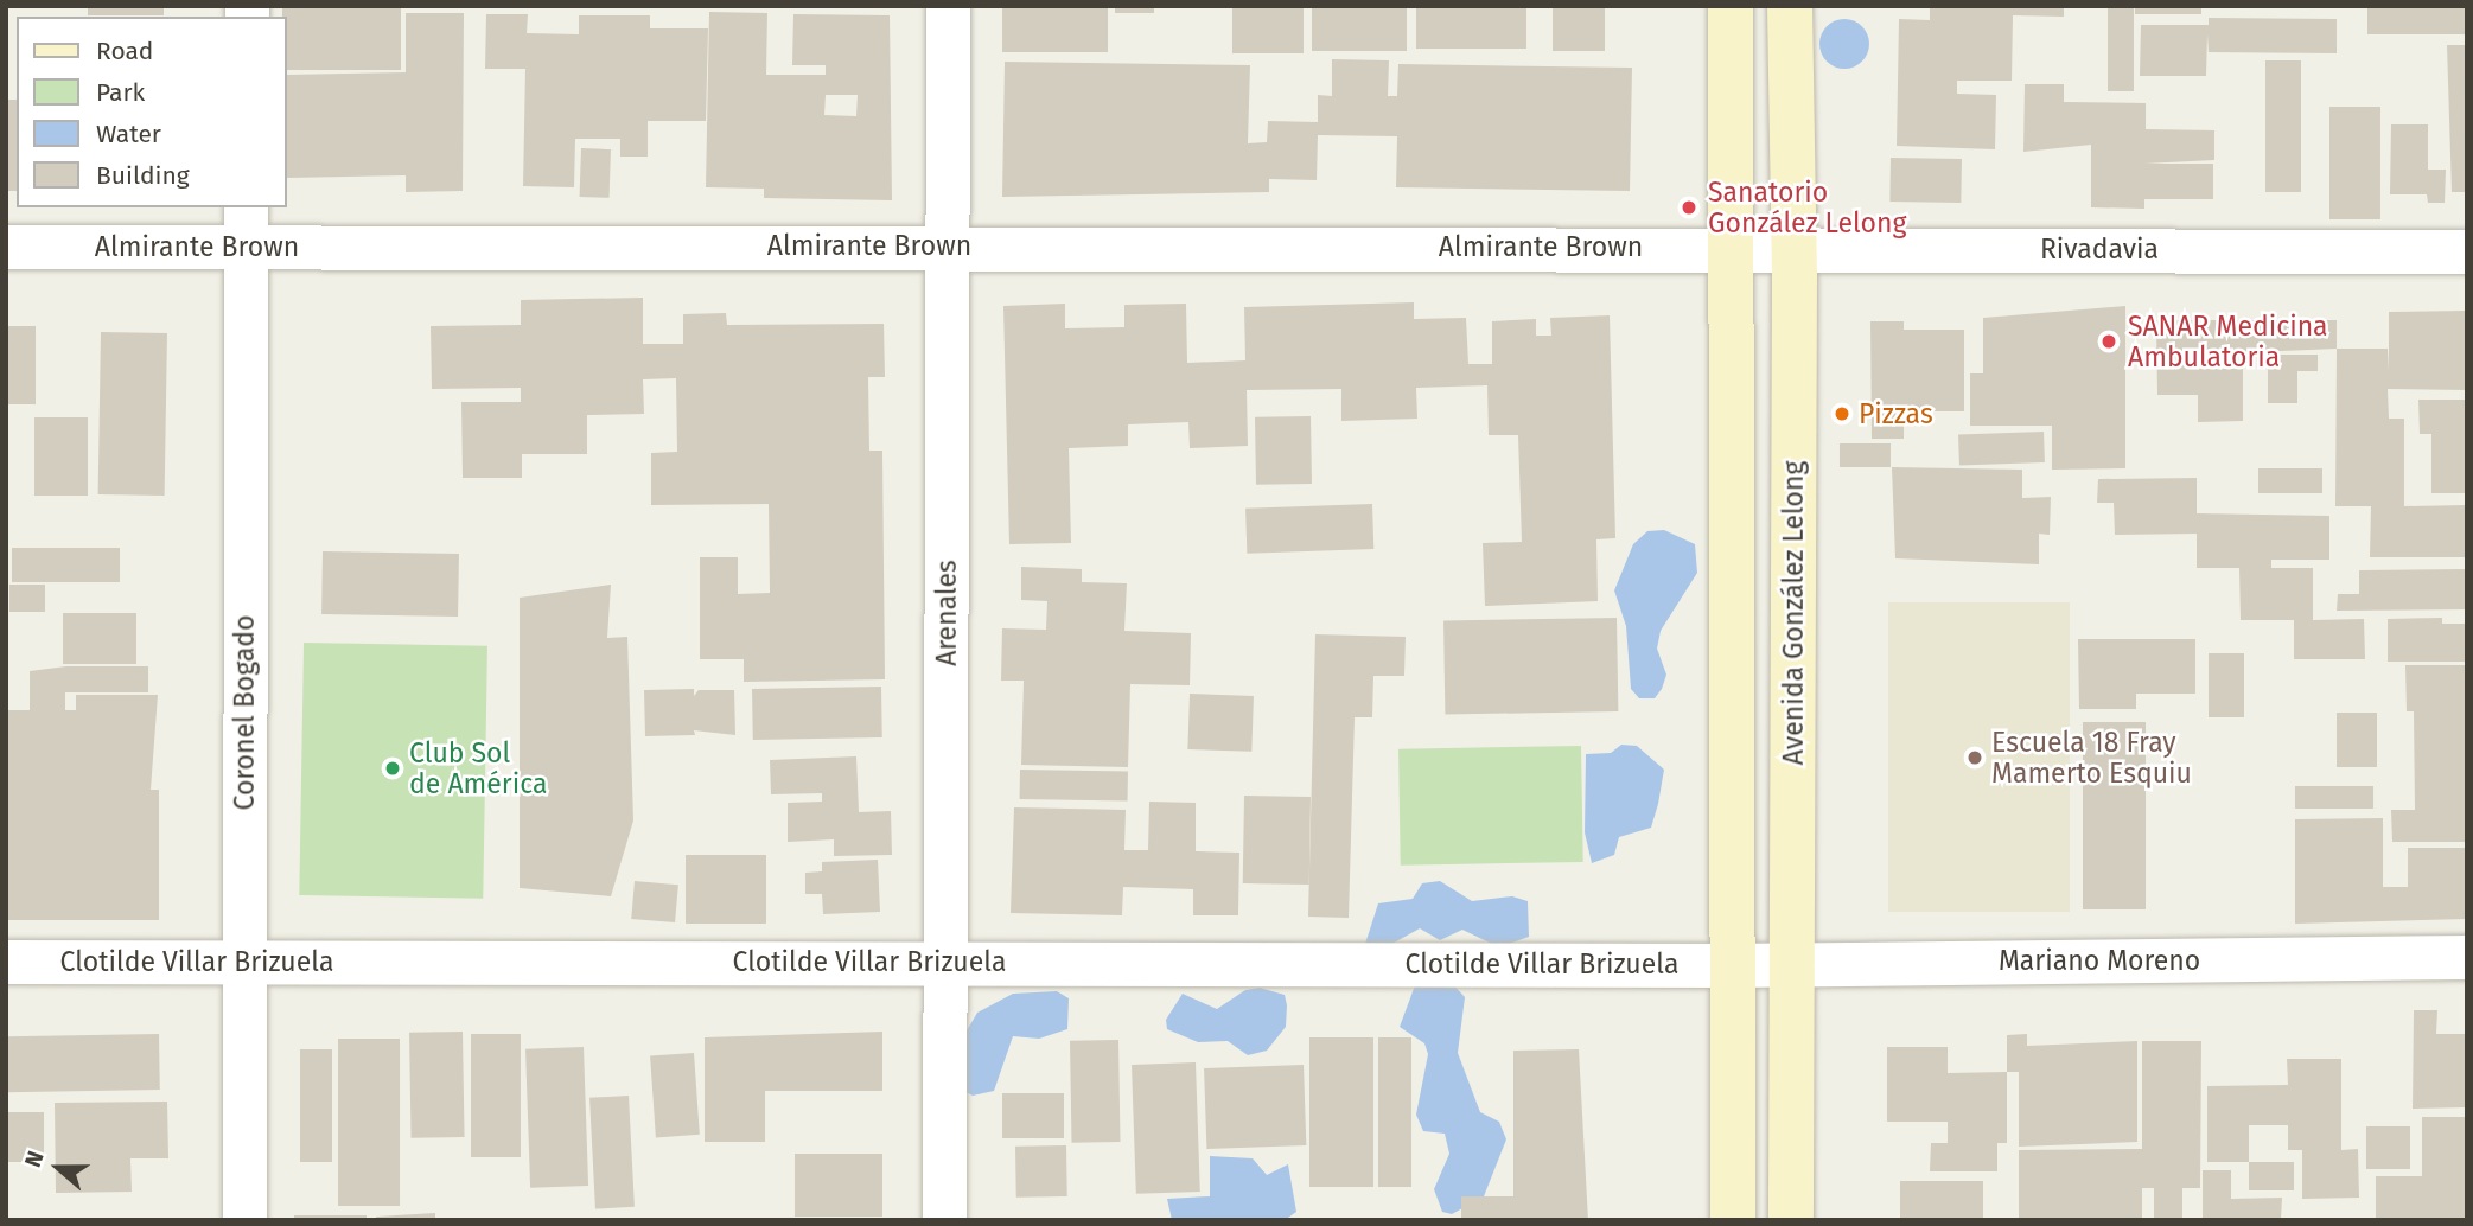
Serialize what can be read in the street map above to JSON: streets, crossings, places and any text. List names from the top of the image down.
{
  "streets": {
    "main road": ["Avenida González Lelong"],
    "street": [
      "Almirante Brown",
      "Rivadavia",
      "Arenales",
      "Coronel Bogado",
      "Mariano Moreno",
      "Clotilde Villar Brizuela"
    ]
  },
  "crossings": [
    ["Almirante Brown", "Rivadavia"],
    ["Almirante Brown", "Arenales"],
    ["Almirante Brown", "Coronel Bogado"],
    ["Rivadavia", "Avenida González Lelong"],
    ["Arenales", "Clotilde Villar Brizuela"],
    ["Avenida González Lelong", "Mariano Moreno"],
    ["Coronel Bogado", "Clotilde Villar Brizuela"],
    ["Mariano Moreno", "Clotilde Villar Brizuela"]
  ],
  "places": [
    "Sanatorio González Lelong",
    "SANAR Medicina Ambulatoria",
    "Pizzas",
    "Escuela 18 Fray Mamerto Esquiu",
    "Club Sol de América"
  ],
  "legend": [
    "Road",
    "Park",
    "Water",
    "Building"
  ],
  "north": "left"
}
